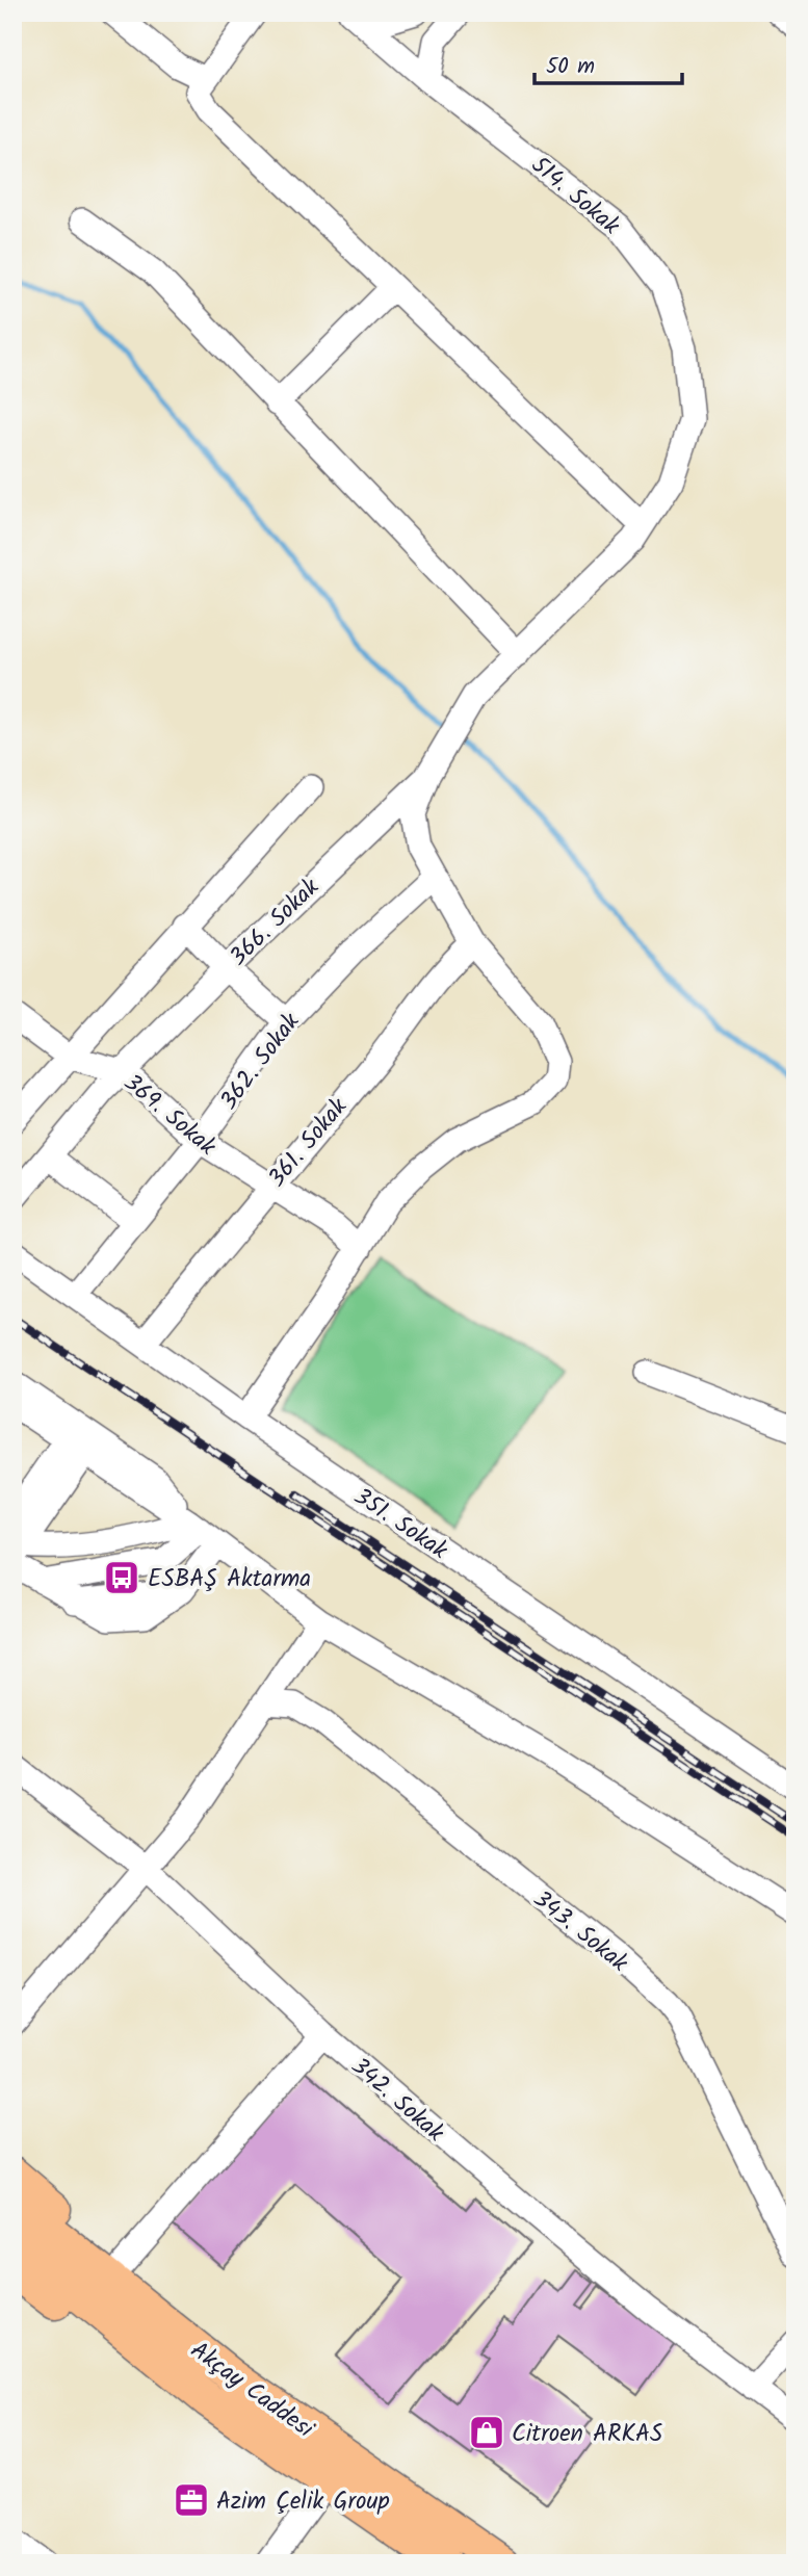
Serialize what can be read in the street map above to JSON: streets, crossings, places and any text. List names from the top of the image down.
{
  "streets": {
    "highway": ["Akçay Caddesi"],
    "street": [
      "514. Sokak",
      "366. Sokak",
      "362. Sokak",
      "369. Sokak",
      "361. Sokak",
      "351. Sokak",
      "343. Sokak",
      "342. Sokak"
    ]
  },
  "crossings": [
    ["514. Sokak", "366. Sokak"],
    ["366. Sokak", "369. Sokak"],
    ["362. Sokak", "369. Sokak"],
    ["362. Sokak", "351. Sokak"],
    ["369. Sokak", "361. Sokak"],
    ["361. Sokak", "351. Sokak"]
  ],
  "places": {
    "bus stop": ["ESBAŞ Aktarma"],
    "shop": ["Citroen ARKAS"],
    "office": ["Azim Çelik Group"]
  },
  "scale_bar": "50 m"
}
